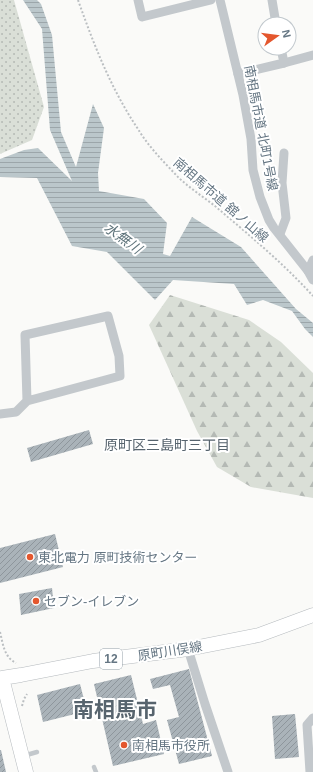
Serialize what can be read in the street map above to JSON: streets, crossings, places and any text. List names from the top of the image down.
{
  "streets": {
    "main road": ["原町川俣線", "12"],
    "street": ["南相馬市道 北町1号線"],
    "path": ["南相馬市道 舘ノ山線"]
  },
  "districts": ["原町区三島町三丁目", "南相馬市"],
  "water": ["水無川"],
  "places": ["東北電力 原町技術センター", "セブン-イレブン", "南相馬市役所"],
  "north": "right"
}
